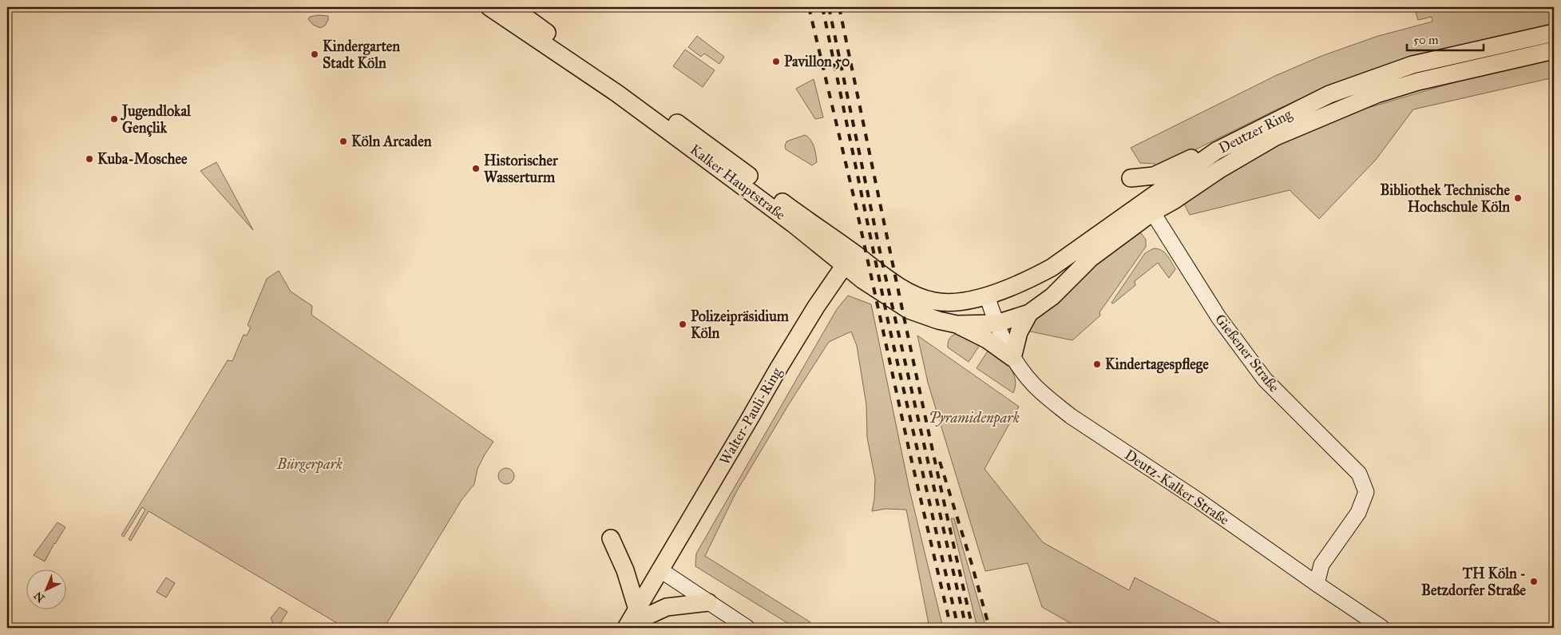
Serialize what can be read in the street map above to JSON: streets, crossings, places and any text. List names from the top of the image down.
{
  "streets": {
    "main road": [
      "Deutzer Ring",
      "Kalker Hauptstraße",
      "Gießener Straße",
      "Walter-Pauli-Ring",
      "Deutz-Kalker Straße"
    ]
  },
  "crossings": [
    ["Deutzer Ring", "Kalker Hauptstraße"],
    ["Deutzer Ring", "Gießener Straße"],
    ["Deutzer Ring", "Deutz-Kalker Straße"],
    ["Kalker Hauptstraße", "Walter-Pauli-Ring"],
    ["Kalker Hauptstraße", "Deutz-Kalker Straße"]
  ],
  "parks": ["Pyramidenpark", "Bürgerpark"],
  "places": [
    "Kindergarten Stadt Köln",
    "Pavillon 50",
    "Jugendlokal Gençlik",
    "Köln Arcaden",
    "Kuba-Moschee",
    "Historischer Wasserturm",
    "Bibliothek Technische Hochschule Köln",
    "Polizeipräsidium Köln",
    "Kindertagespflege",
    "TH Köln - Betzdorfer Straße"
  ],
  "scale_bar": "50 m",
  "north": "bottom left"
}
